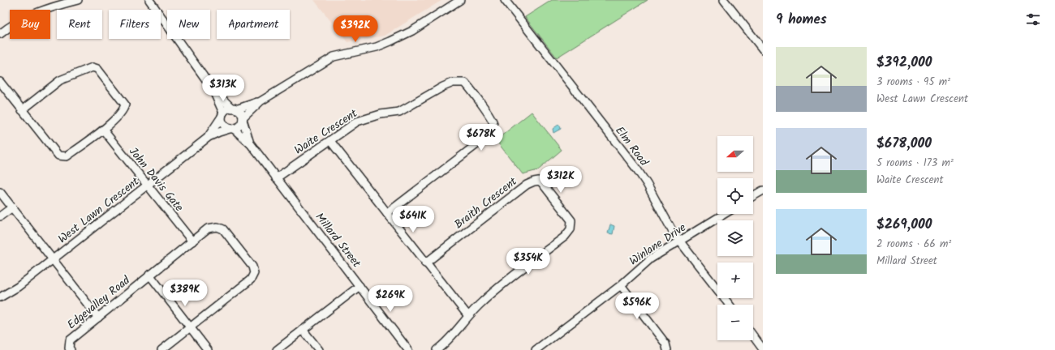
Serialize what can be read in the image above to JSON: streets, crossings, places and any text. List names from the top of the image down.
{
  "streets": {
    "street": [
      "Waite Crescent",
      "Elm Road",
      "John Davis Gate",
      "Braith Crescent",
      "West Lawn Crescent",
      "Millard Street",
      "Winlane Drive",
      "Edgevalley Road"
    ]
  },
  "crossings": [
    ["Waite Crescent", "Millard Street"],
    ["Elm Road", "Winlane Drive"],
    ["John Davis Gate", "West Lawn Crescent"],
    ["West Lawn Crescent", "Millard Street"]
  ],
  "north": "left",
  "page": {
    "heading": "9 homes",
    "chip": [
      "Buy",
      "Rent",
      "Filters",
      "New",
      "Apartment"
    ],
    "price": [
      "$392K",
      "$313K",
      "$678K",
      "$312K",
      "$641K",
      "$354K",
      "$389K",
      "$269K",
      "$596K"
    ],
    "list": [
      {
        "name": "$392,000",
        "note": "3 rooms · 95 m² · West Lawn Crescent"
      },
      {
        "name": "$678,000",
        "note": "5 rooms · 173 m² · Waite Crescent"
      },
      {
        "name": "$269,000",
        "note": "2 rooms · 66 m² · Millard Street"
      }
    ],
    "map_buttons": ["+", "−"]
  }
}
